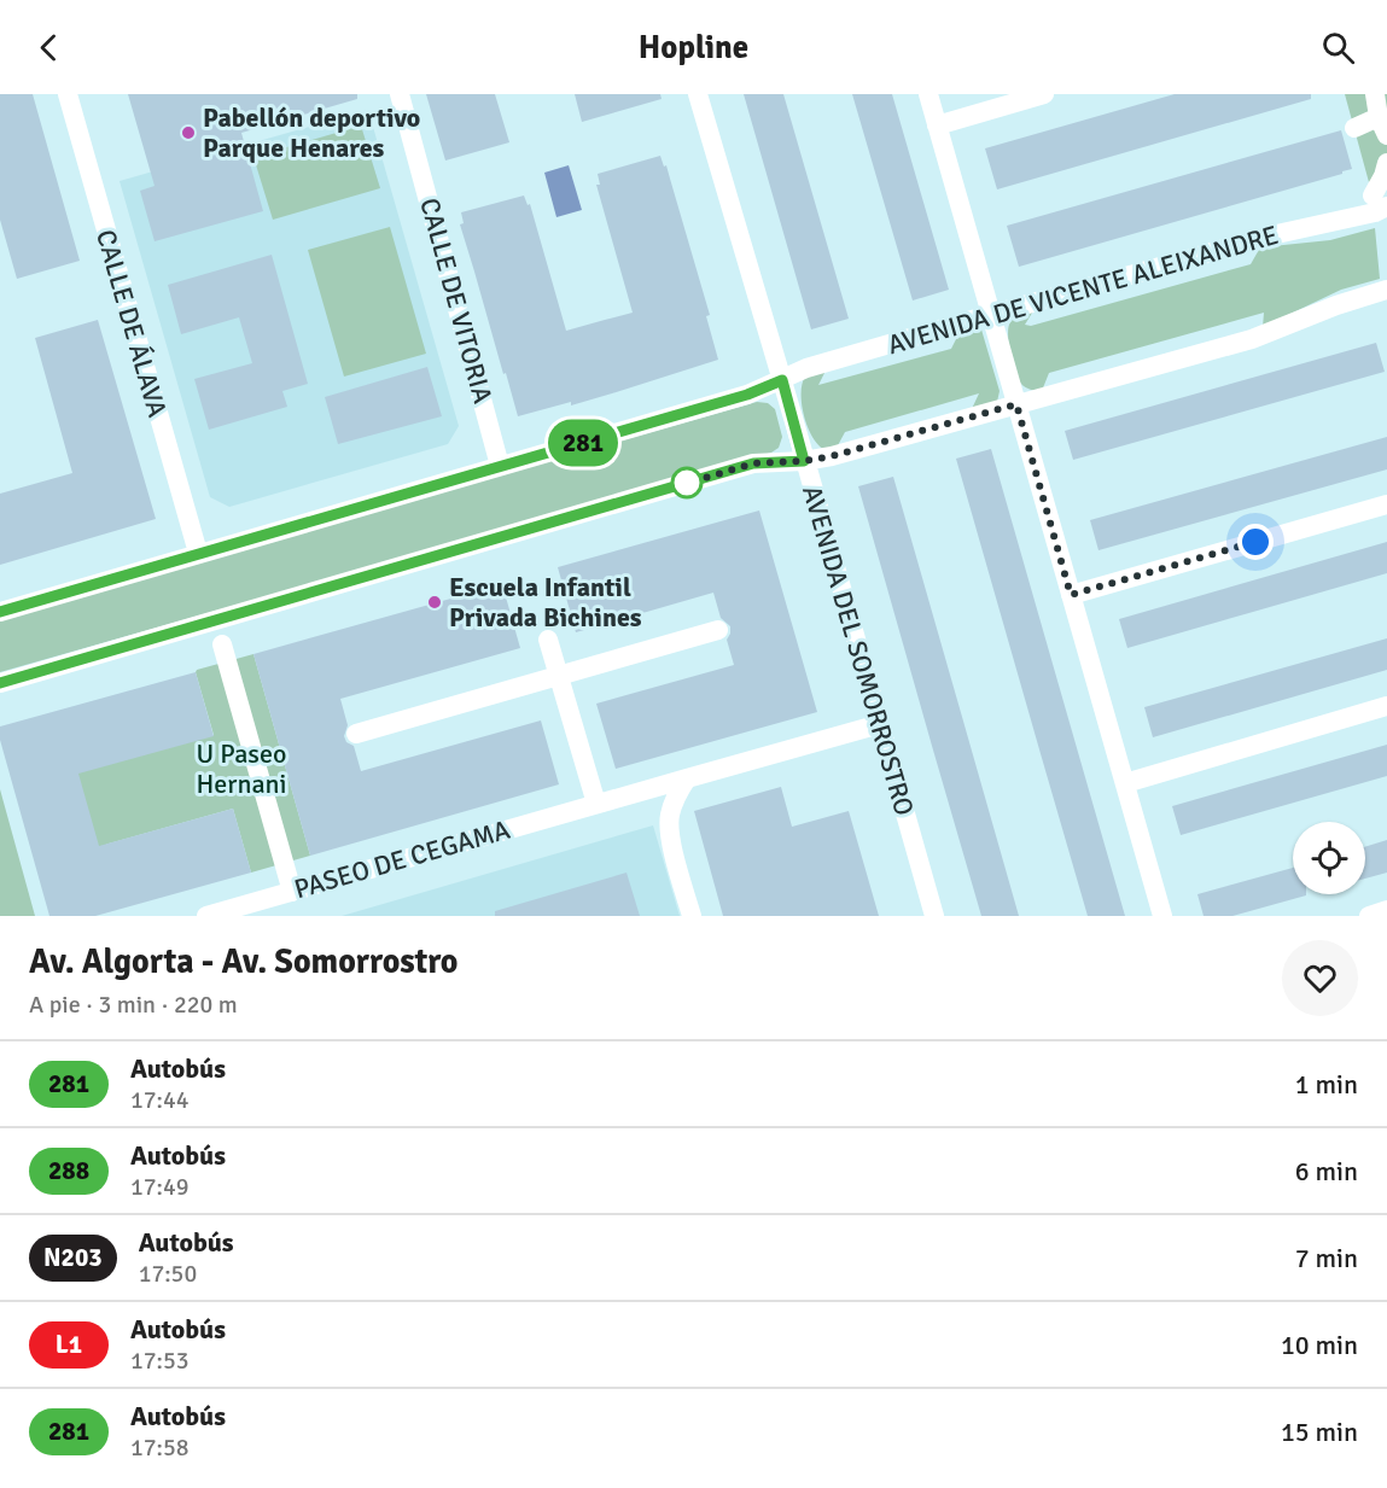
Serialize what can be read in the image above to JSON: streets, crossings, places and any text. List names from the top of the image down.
{
  "streets": {
    "street": [
      "AVENIDA DE VICENTE ALEIXANDRE",
      "CALLE DE VITORIA",
      "CALLE DE ÁLAVA",
      "AVENIDA DEL SOMORROSTRO",
      "PASEO DE CEGAMA"
    ]
  },
  "crossings": [
    ["AVENIDA DE VICENTE ALEIXANDRE", "CALLE DE VITORIA"],
    ["AVENIDA DE VICENTE ALEIXANDRE", "CALLE DE ÁLAVA"],
    ["AVENIDA DE VICENTE ALEIXANDRE", "AVENIDA DEL SOMORROSTRO"],
    ["AVENIDA DEL SOMORROSTRO", "PASEO DE CEGAMA"]
  ],
  "parks": ["U Paseo Hernani"],
  "places": ["Pabellón deportivo Parque Henares", "Escuela Infantil Privada Bichines"],
  "lines": ["bus line 281"],
  "page": {
    "header": "Hopline",
    "on_map": "281",
    "heading": ["Av. Algorta - Av. Somorrostro", "A pie · 3 min · 220 m"],
    "list": [
      {
        "mark": "281",
        "name": "Autobús",
        "note": "17:44",
        "value": "1 min"
      },
      {
        "mark": "288",
        "name": "Autobús",
        "note": "17:49",
        "value": "6 min"
      },
      {
        "mark": "N203",
        "name": "Autobús",
        "note": "17:50",
        "value": "7 min"
      },
      {
        "mark": "L1",
        "name": "Autobús",
        "note": "17:53",
        "value": "10 min"
      },
      {
        "mark": "281",
        "name": "Autobús",
        "note": "17:58",
        "value": "15 min"
      }
    ]
  }
}
